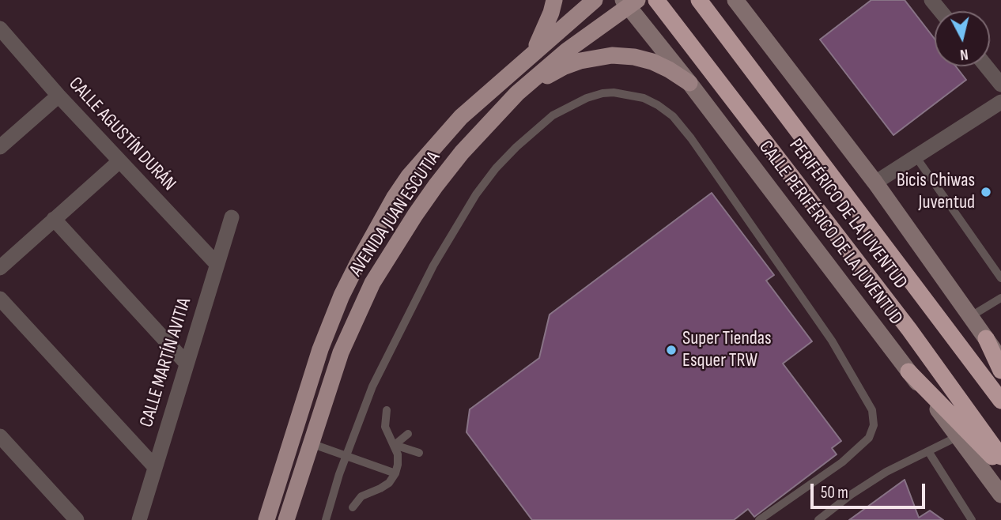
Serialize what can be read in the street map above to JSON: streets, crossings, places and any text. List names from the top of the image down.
{
  "streets": {
    "highway": ["PERIFÉRICO DE LA JUVENTUD"],
    "main road": ["AVENIDA JUAN ESCUTIA", "CALLE PERIFÉRICO DE LA JUVENTUD"],
    "street": ["CALLE AGUSTÍN DURÁN", "CALLE MARTÍN AVITIA"]
  },
  "crossings": [
    ["CALLE AGUSTÍN DURÁN", "CALLE MARTÍN AVITIA"],
    ["AVENIDA JUAN ESCUTIA", "CALLE PERIFÉRICO DE LA JUVENTUD"]
  ],
  "places": ["Bicis Chiwas Juventud", "Super Tiendas Esquer TRW"],
  "scale_bar": "50 m",
  "north": "bottom"
}
